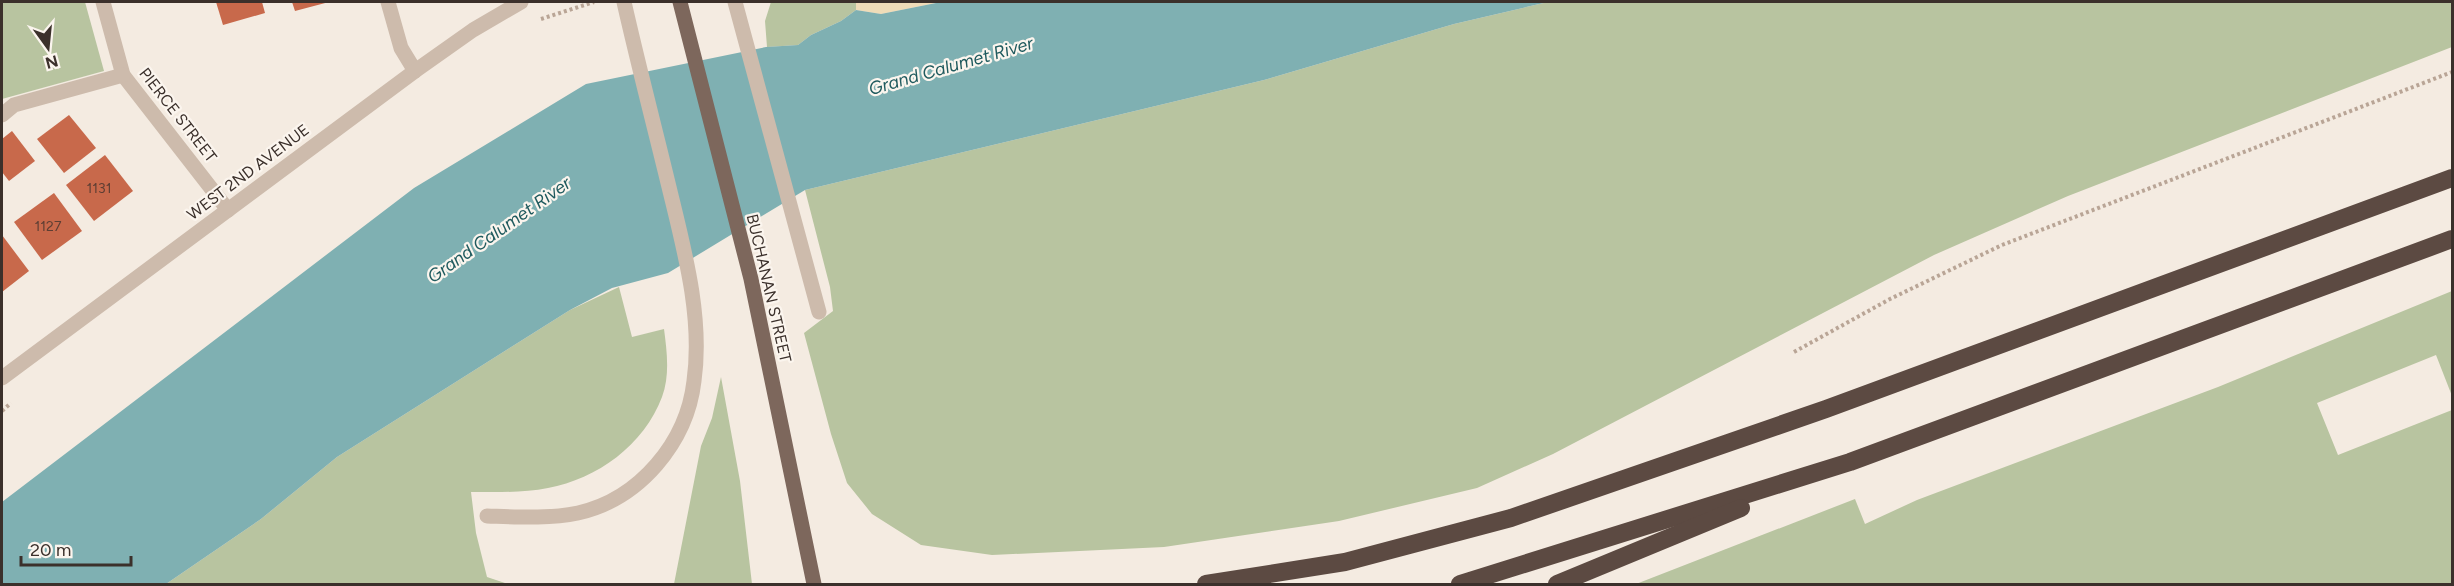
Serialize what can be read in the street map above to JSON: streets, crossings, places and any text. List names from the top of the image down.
{
  "streets": {
    "main road": ["BUCHANAN STREET"],
    "street": ["PIERCE STREET", "WEST 2ND AVENUE"]
  },
  "crossings": [
    ["PIERCE STREET", "WEST 2ND AVENUE"]
  ],
  "water": ["Grand Calumet River"],
  "house_numbers": ["1131", "1127"],
  "scale_bar": "20 m",
  "north": "bottom"
}
